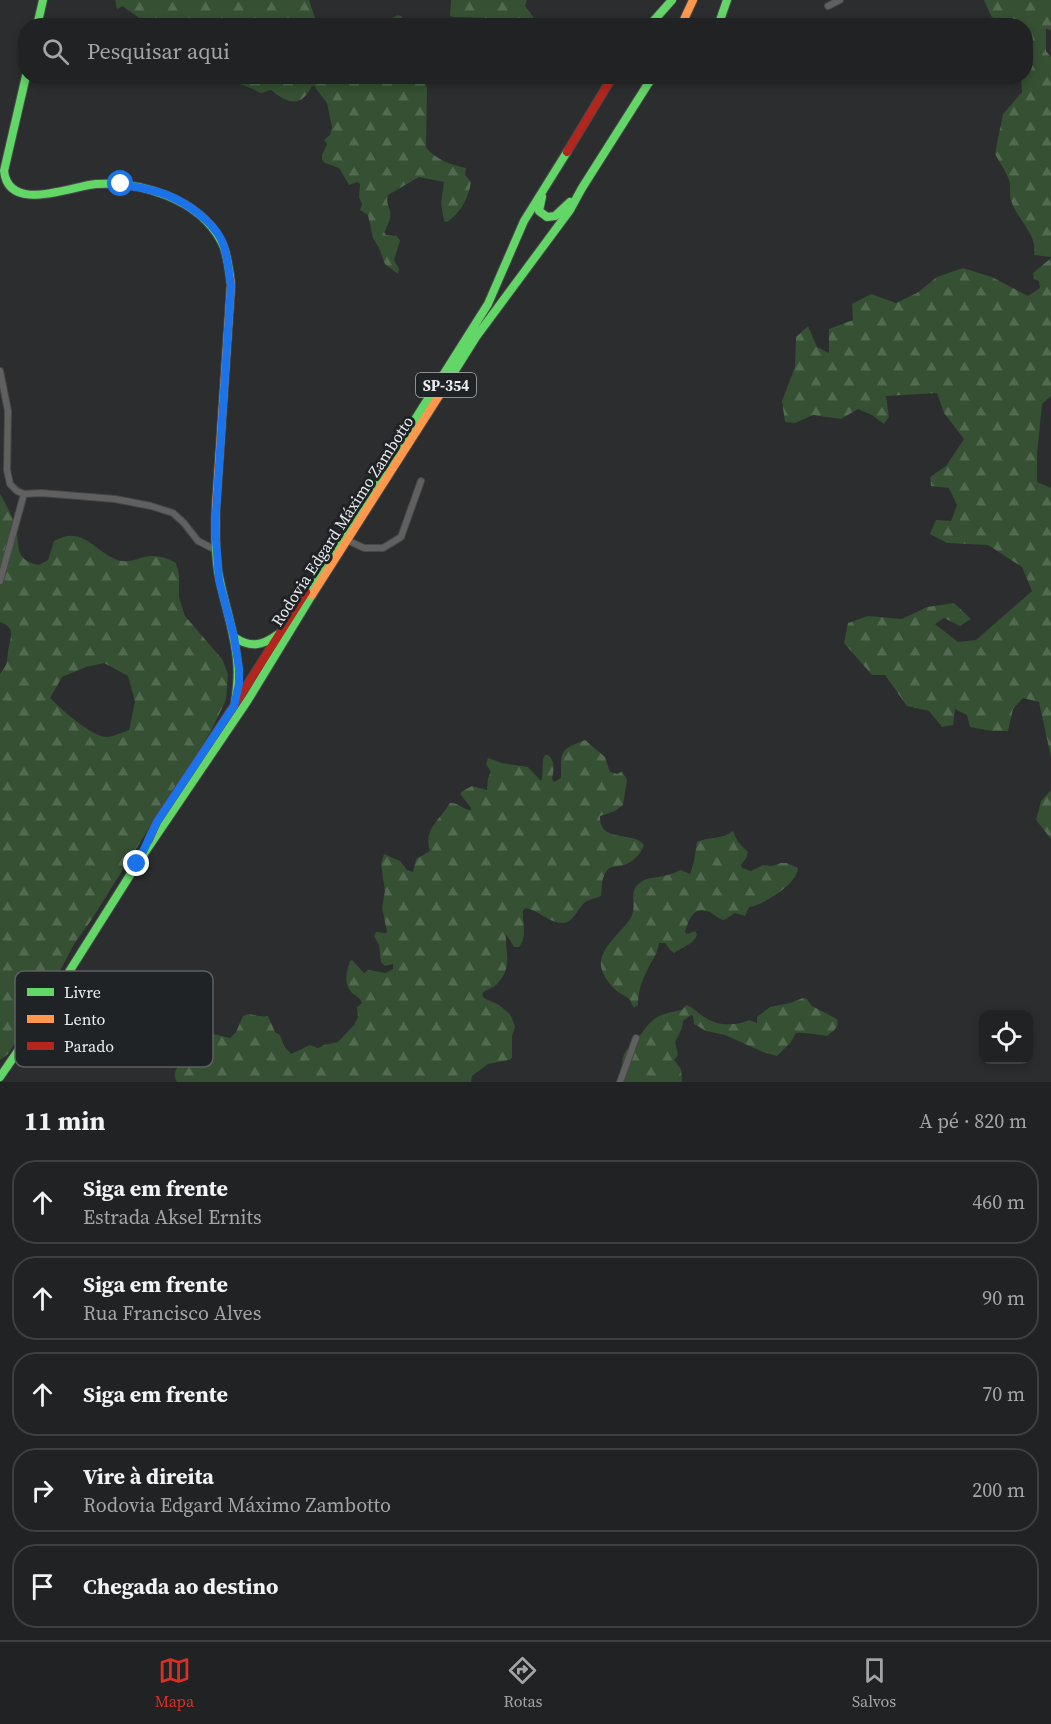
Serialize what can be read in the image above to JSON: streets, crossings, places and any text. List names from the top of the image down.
{
  "streets": {
    "main road": ["SP-354", "Rodovia Edgard Máximo Zambotto"]
  },
  "legend": ["Livre", "Lento", "Parado"],
  "page": {
    "search": "Pesquisar aqui",
    "heading": ["11 min", "A pé · 820 m"],
    "list": [
      ["Siga em frente", "Estrada Aksel Ernits", "460 m"],
      ["Siga em frente", "Rua Francisco Alves", "90 m"],
      ["Siga em frente", "70 m"],
      ["Vire à direita", "Rodovia Edgard Máximo Zambotto", "200 m"],
      "Chegada ao destino"
    ],
    "nav": ["Mapa", "Rotas", "Salvos"]
  }
}
